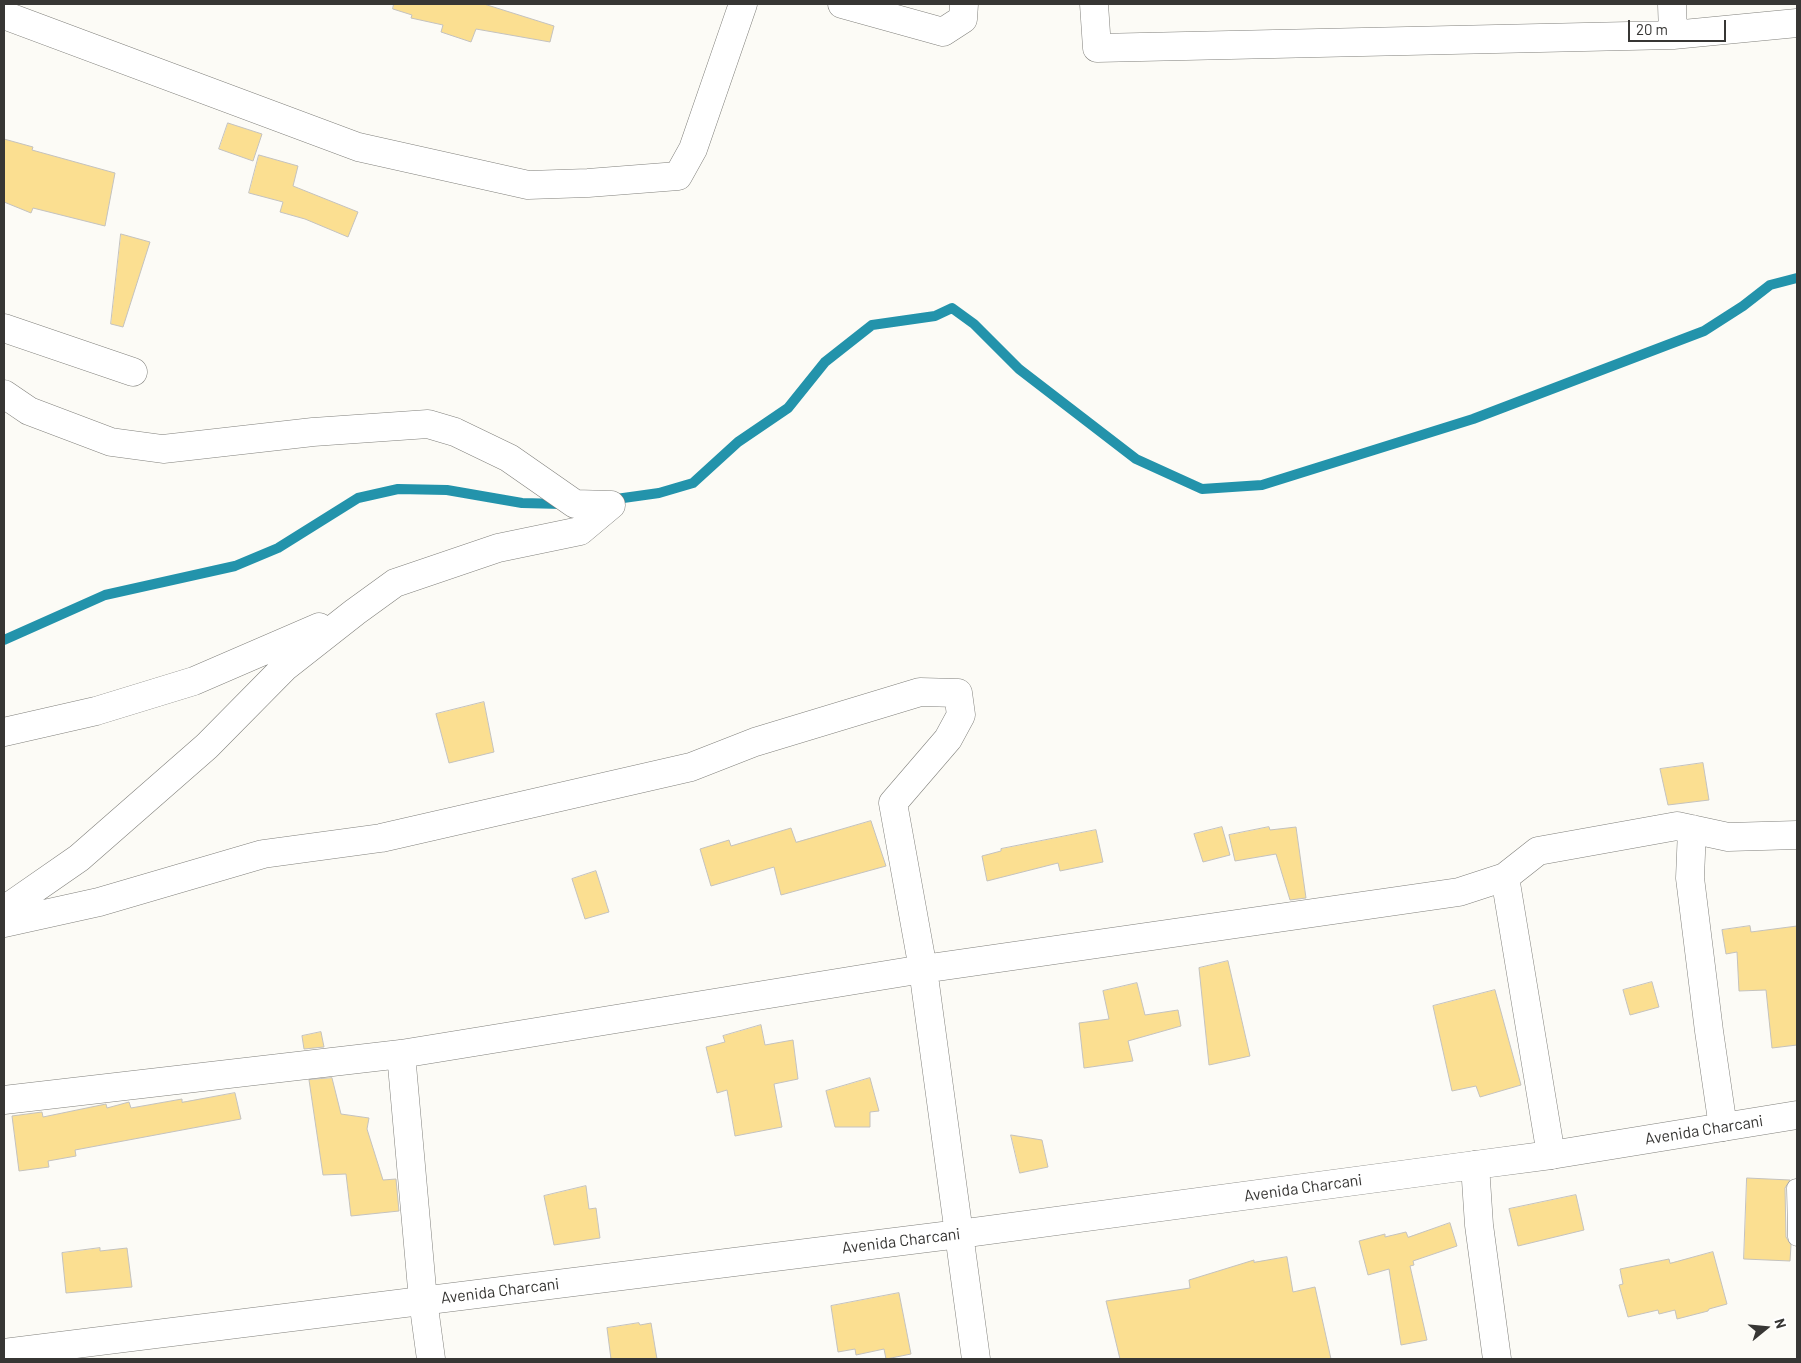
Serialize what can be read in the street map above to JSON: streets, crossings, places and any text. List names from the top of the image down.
{
  "streets": {
    "street": ["Avenida Charcani"]
  },
  "scale_bar": "20 m",
  "north": "right"
}
